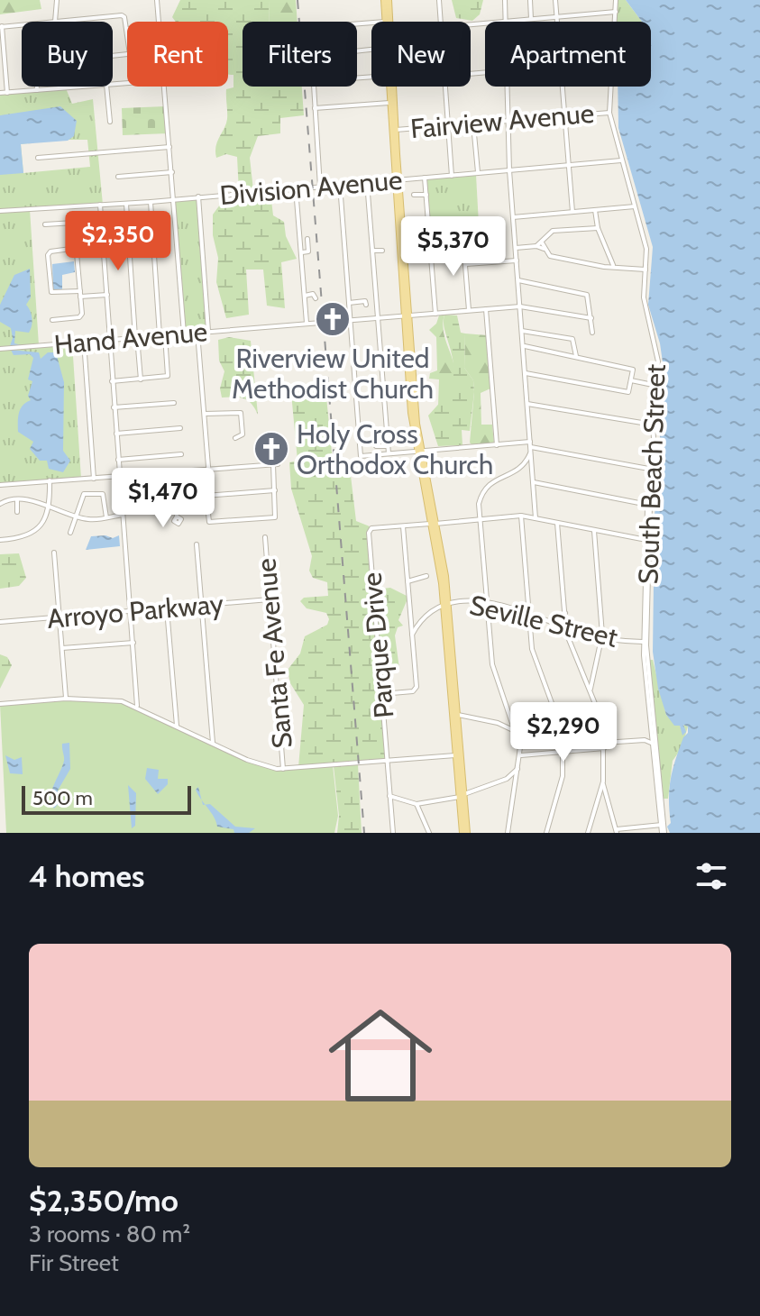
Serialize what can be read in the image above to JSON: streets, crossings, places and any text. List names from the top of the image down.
{
  "streets": {
    "street": [
      "Fairview Avenue",
      "Division Avenue",
      "Hand Avenue",
      "South Beach Street",
      "Arroyo Parkway",
      "Seville Street",
      "Parque Drive",
      "Santa Fe Avenue"
    ]
  },
  "crossings": [
    ["Fairview Avenue", "South Beach Street"],
    ["Division Avenue", "South Beach Street"],
    ["South Beach Street", "Seville Street"],
    ["Arroyo Parkway", "Santa Fe Avenue"]
  ],
  "places": {
    "church": ["Riverview United Methodist Church", "Holy Cross Orthodox Church"]
  },
  "scale_bar": "500 m",
  "page": {
    "chip": [
      "Buy",
      "Rent",
      "Filters",
      "New",
      "Apartment"
    ],
    "price": [
      "$2,350",
      "$5,370",
      "$1,470",
      "$2,290"
    ],
    "scale": "500 m",
    "heading": "4 homes",
    "list": [
      {
        "name": "$2,350/mo",
        "note": "3 rooms · 80 m² · Fir Street"
      }
    ]
  }
}
